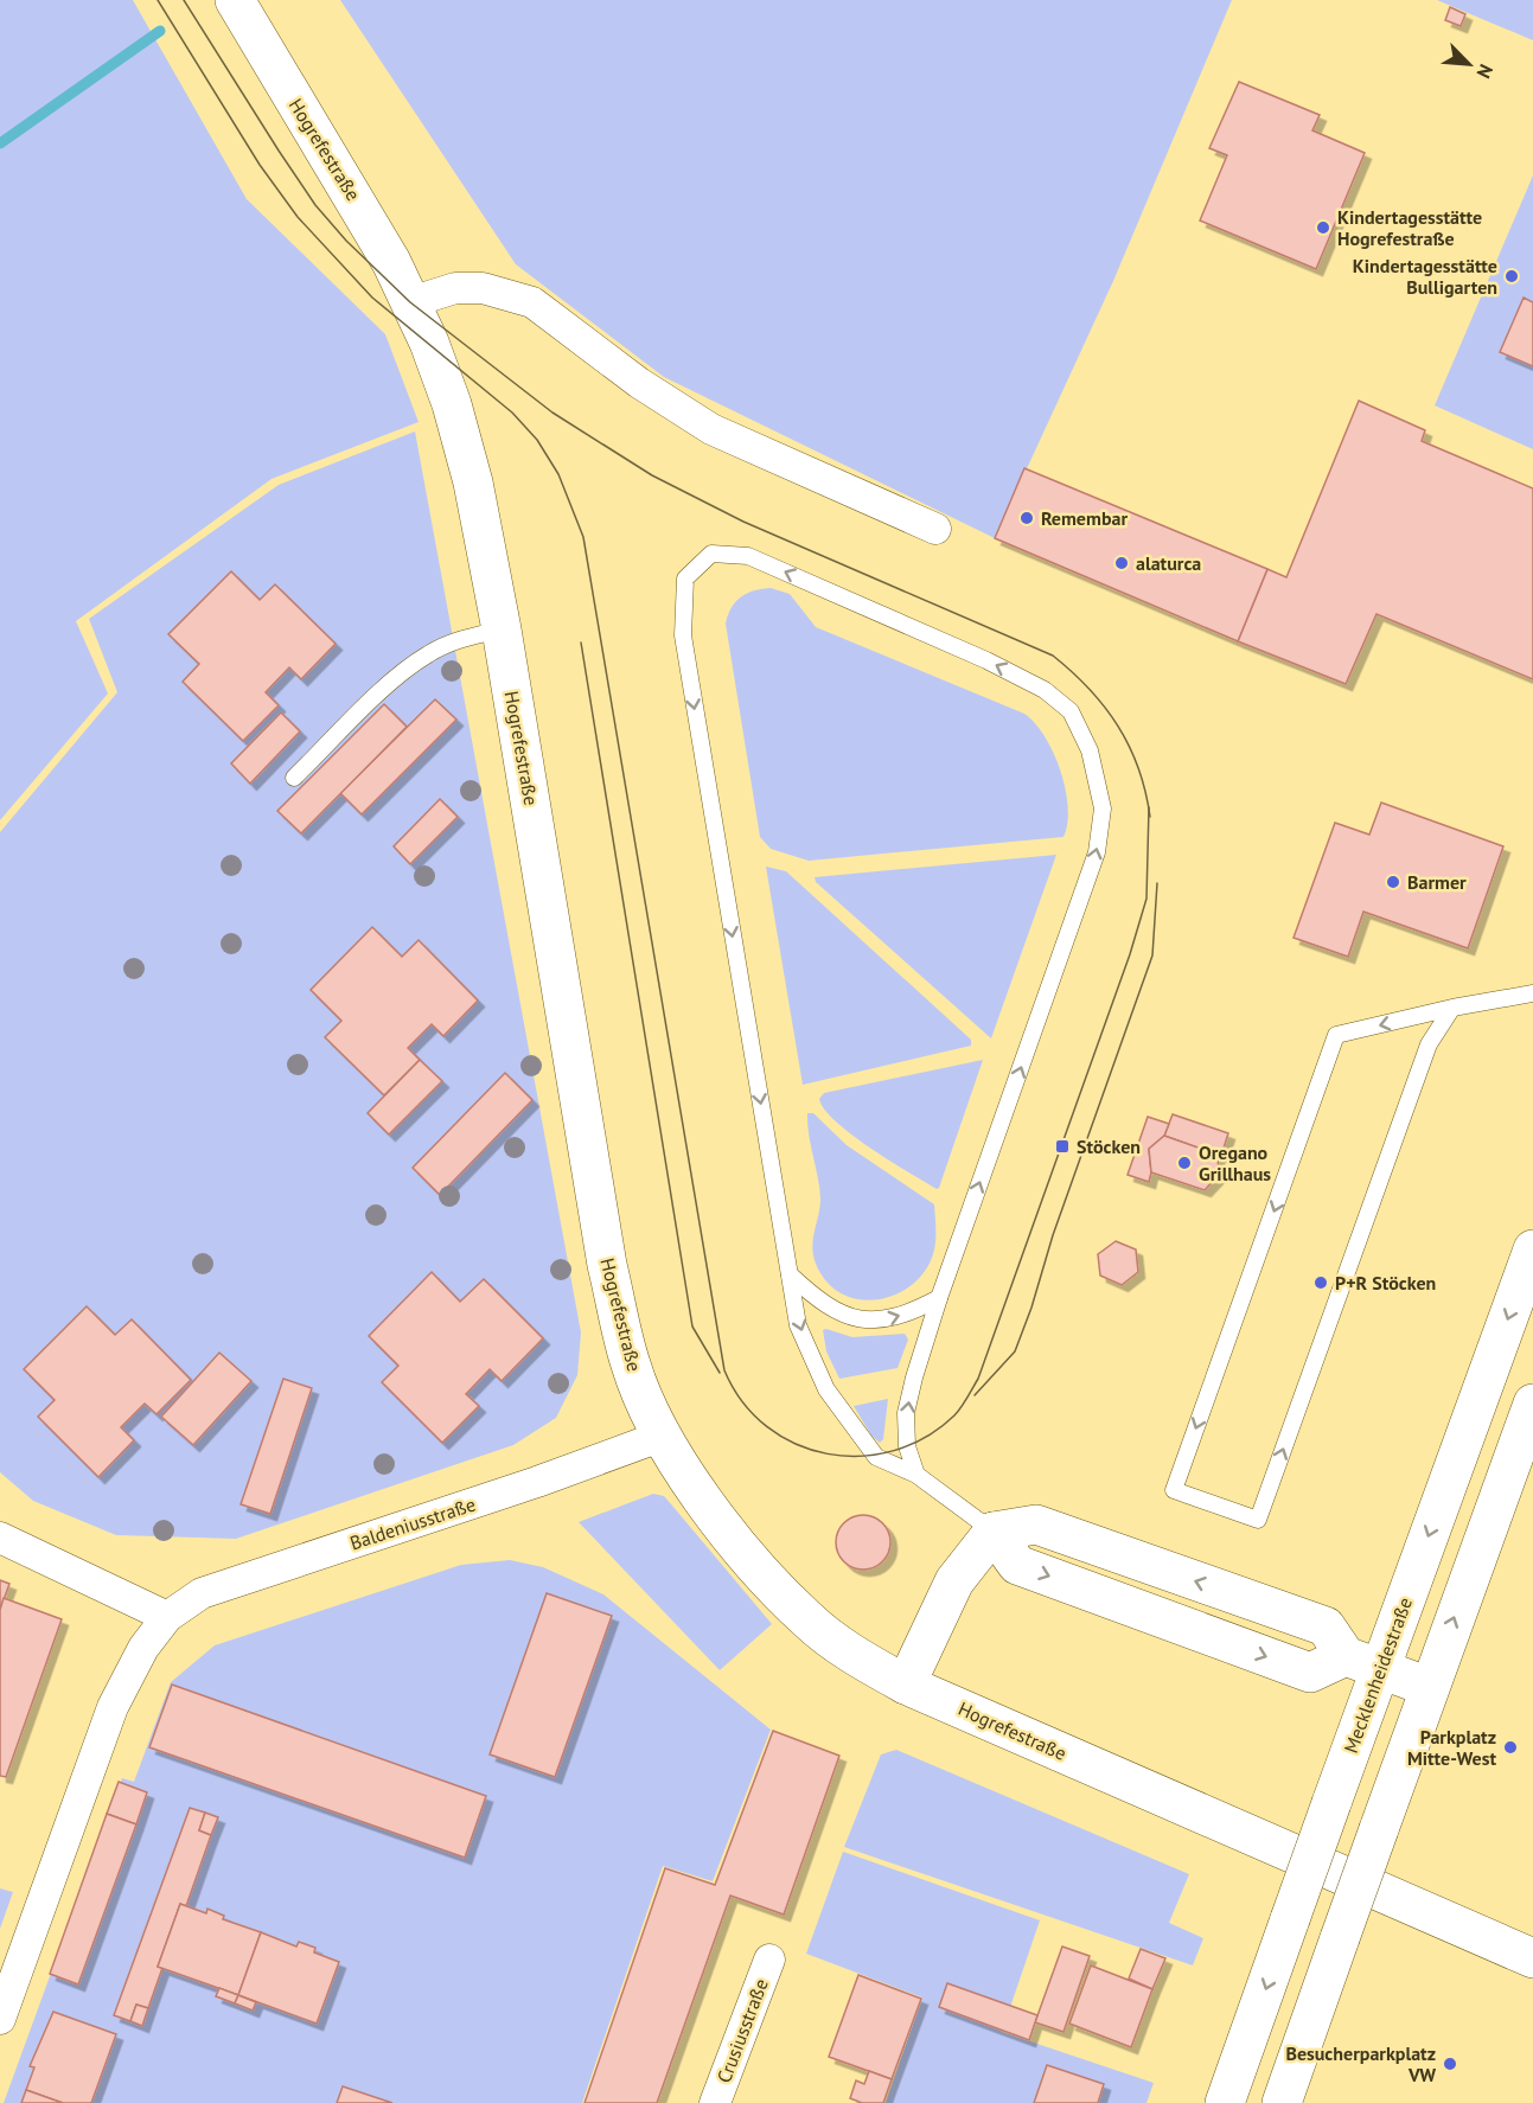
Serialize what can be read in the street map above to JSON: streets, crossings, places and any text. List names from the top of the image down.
{
  "streets": {
    "street": [
      "Hogrefestraße",
      "Baldeniusstraße",
      "Mecklenheidestraße",
      "Crusiusstraße"
    ]
  },
  "crossings": [
    ["Hogrefestraße", "Baldeniusstraße"]
  ],
  "places": {
    "other": [
      "Kindertagesstätte Hogrefestraße",
      "Kindertagesstätte Bulligarten",
      "Remembar",
      "alaturca",
      "Barmer",
      "Oregano Grillhaus",
      "P+R Stöcken",
      "Parkplatz Mitte-West",
      "Besucherparkplatz VW"
    ],
    "transit": ["Stöcken"]
  },
  "north": "bottom right"
}
